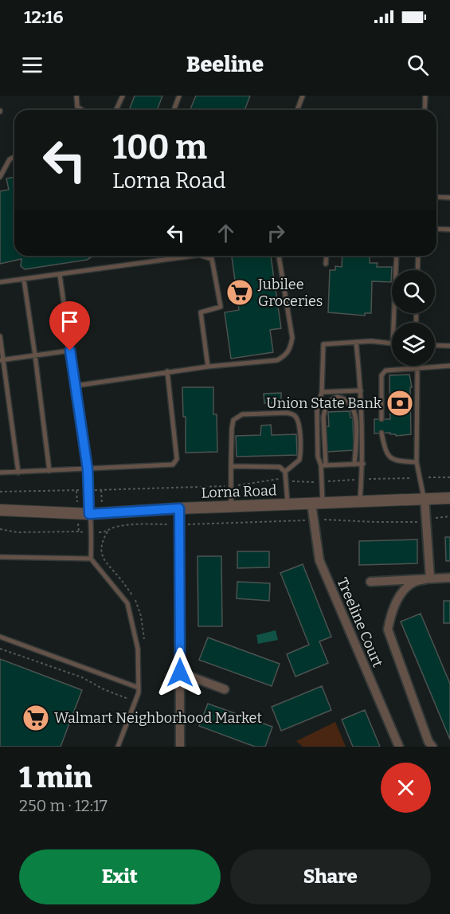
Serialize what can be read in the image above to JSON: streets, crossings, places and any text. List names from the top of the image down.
{
  "streets": {
    "street": ["Lorna Road", "Treeline Court"]
  },
  "crossings": [
    ["Lorna Road", "Treeline Court"]
  ],
  "places": {
    "supermarket": ["Jubilee Groceries", "Walmart Neighborhood Market"],
    "bank": ["Union State Bank"]
  },
  "page": {
    "status": "12:16",
    "header": "Beeline",
    "turn": ["100 m", "Lorna Road"],
    "heading": ["1 min", "250 m · 12:17"],
    "buttons": ["Exit", "Share"]
  }
}
